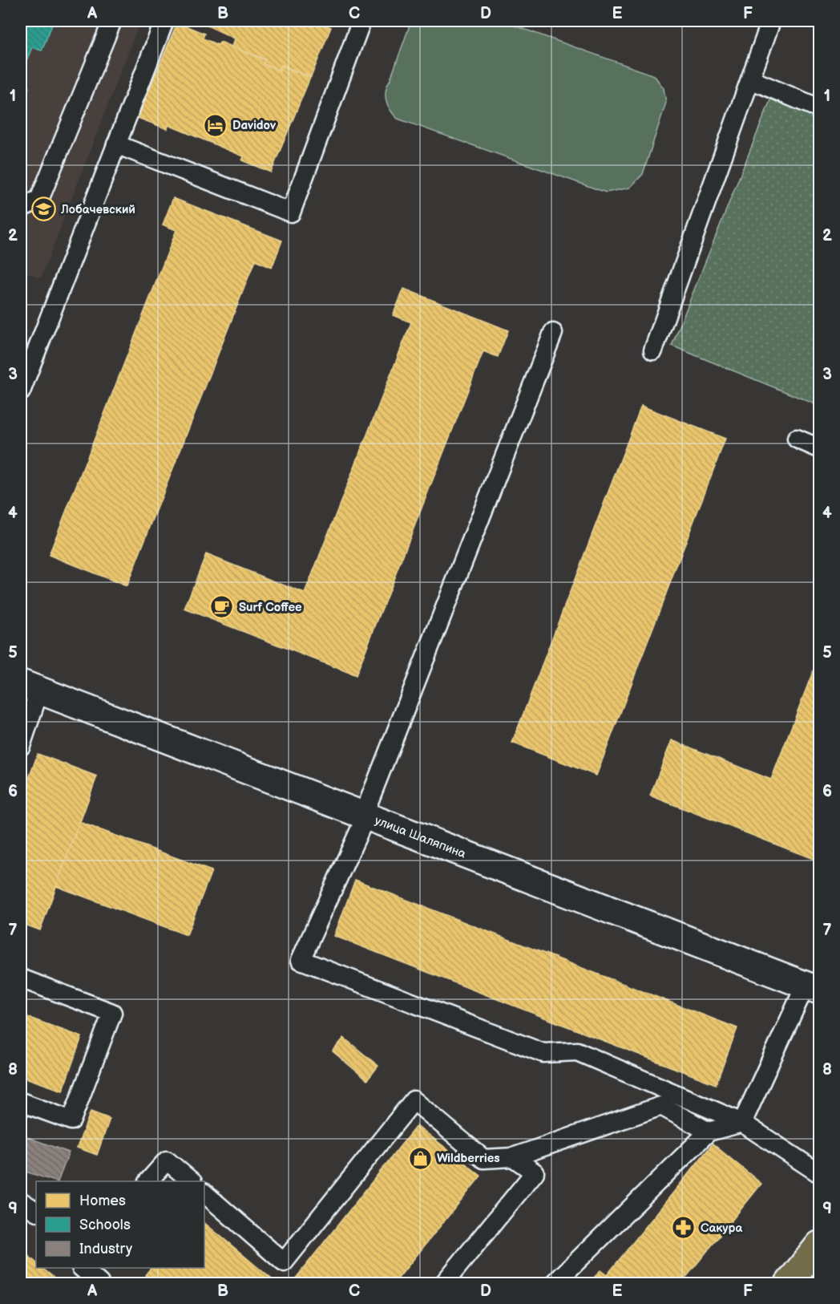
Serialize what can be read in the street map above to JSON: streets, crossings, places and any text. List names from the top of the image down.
{
  "streets": {
    "street": ["улица Шаляпина"]
  },
  "places": {
    "hotel": ["Davidov"],
    "school or university": ["Лобачевский"],
    "cafe": ["Surf Coffee"],
    "shop": ["Wildberries"],
    "pharmacy": ["Сакура"]
  },
  "legend": ["Homes", "Schools", "Industry"],
  "grid": {
    "columns": [
      "A",
      "B",
      "C",
      "D",
      "E",
      "F"
    ],
    "rows": [
      "1",
      "2",
      "3",
      "4",
      "5",
      "6",
      "7",
      "8",
      "9"
    ]
  }
}
